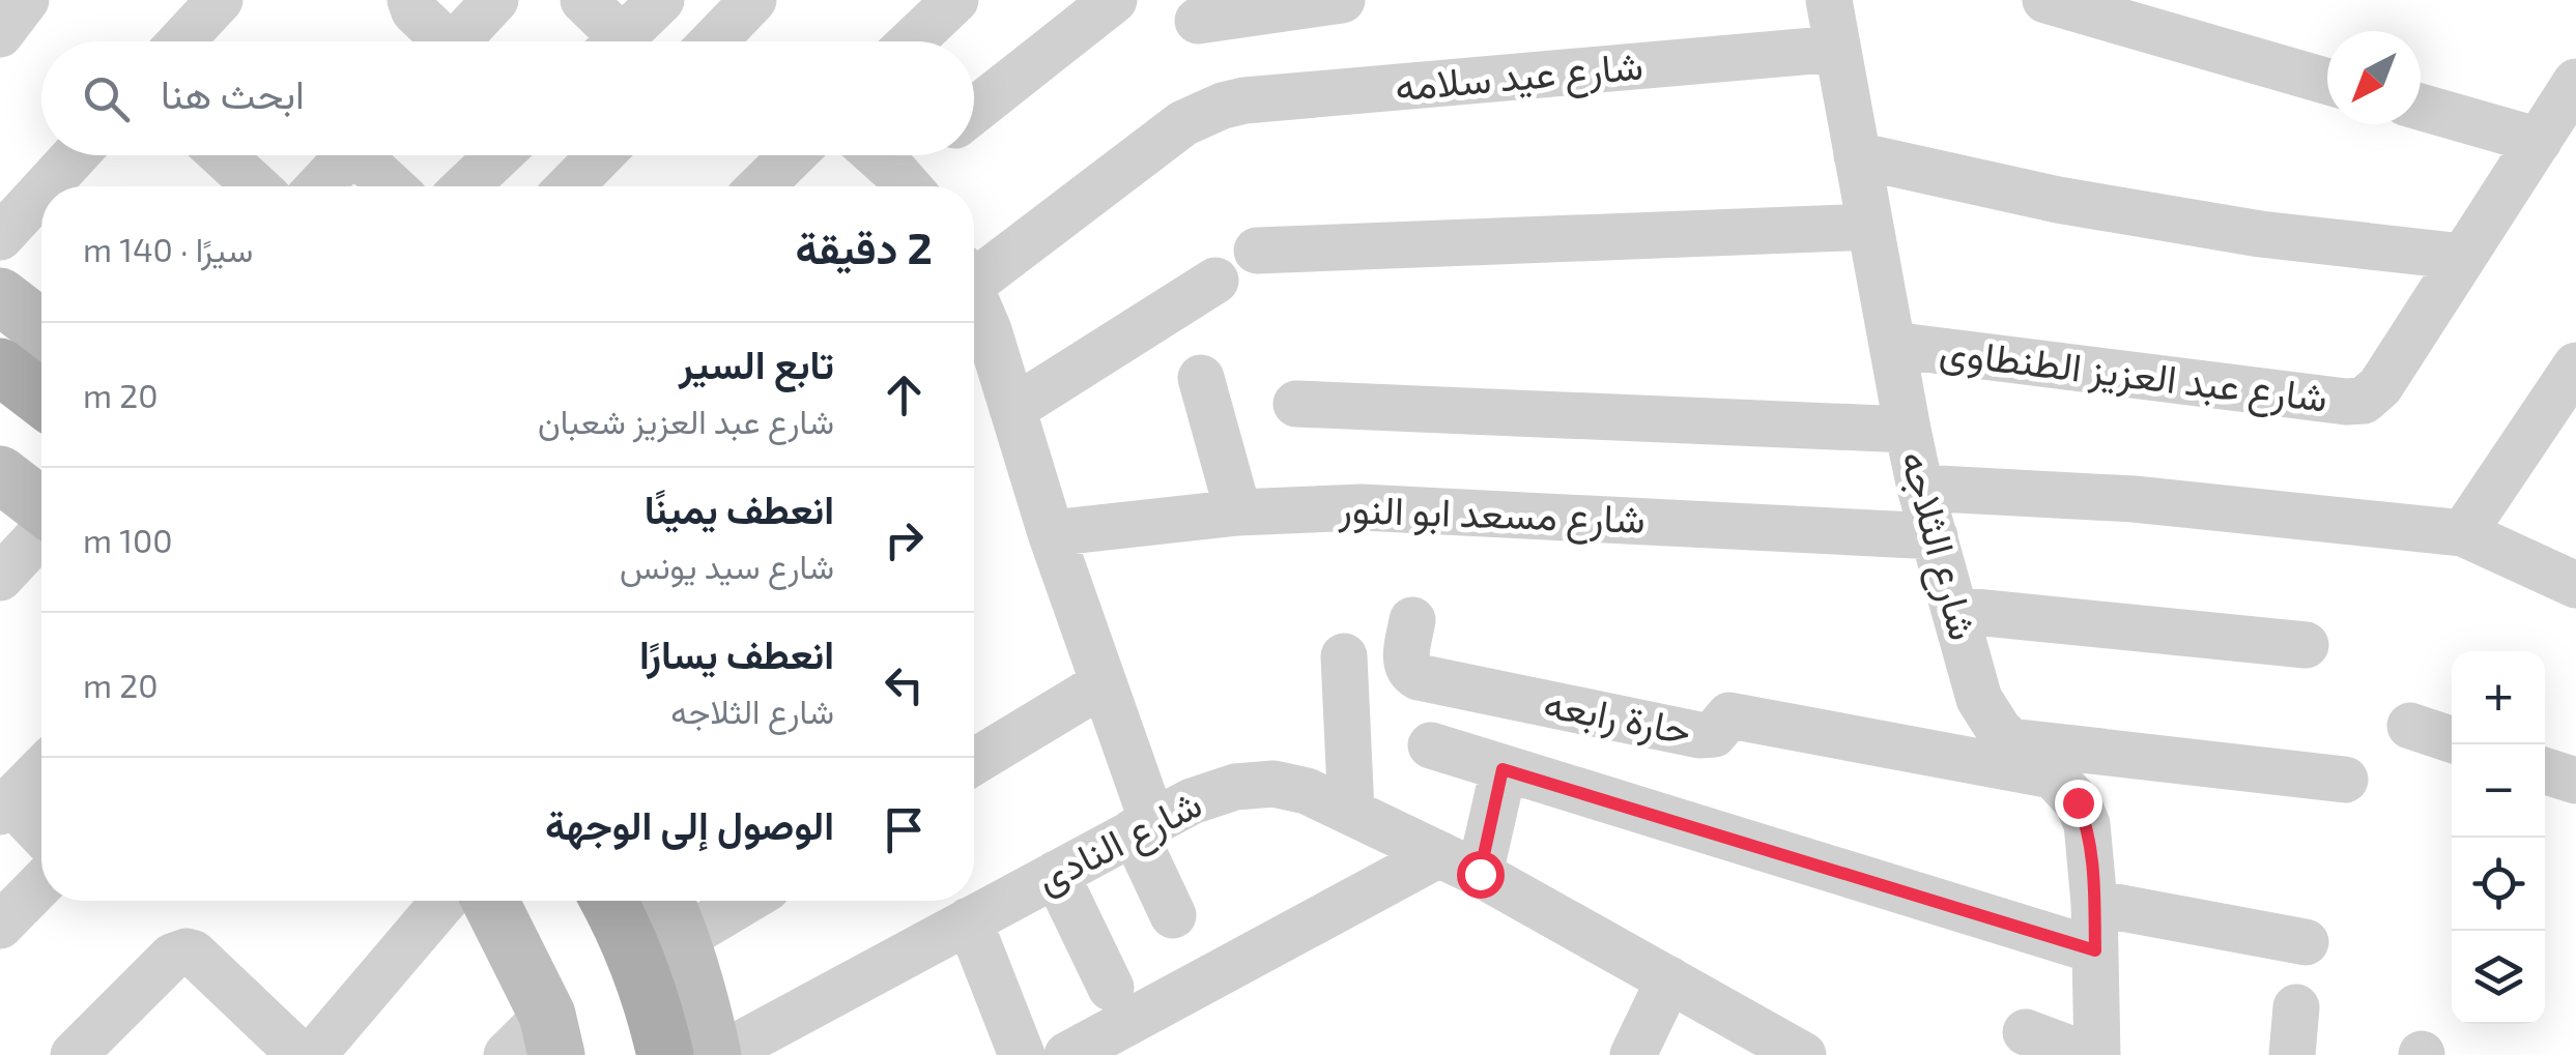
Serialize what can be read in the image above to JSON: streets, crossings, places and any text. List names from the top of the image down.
{
  "streets": {
    "street": [
      "شارع عيد سلامه",
      "شارع عبد العزيز الطنطاوى",
      "شارع مسعد ابو النور",
      "شارع الثلاجه",
      "حارة رابعه",
      "شارع النادى"
    ]
  },
  "crossings": [
    ["شارع عيد سلامه", "شارع الثلاجه"],
    ["شارع عبد العزيز الطنطاوى", "شارع الثلاجه"],
    ["شارع مسعد ابو النور", "شارع الثلاجه"],
    ["شارع الثلاجه", "حارة رابعه"]
  ],
  "north": "bottom left",
  "page": {
    "search": "ابحث هنا",
    "heading": ["2 دقيقة", "سيرًا · 140 m"],
    "list": [
      ["تابع السير", "شارع عبد العزيز شعبان", "20 m"],
      ["انعطف يمينًا", "شارع سيد يونس", "100 m"],
      ["انعطف يسارًا", "شارع الثلاجه", "20 m"],
      "الوصول إلى الوجهة"
    ],
    "map_buttons": ["+", "−"]
  }
}
